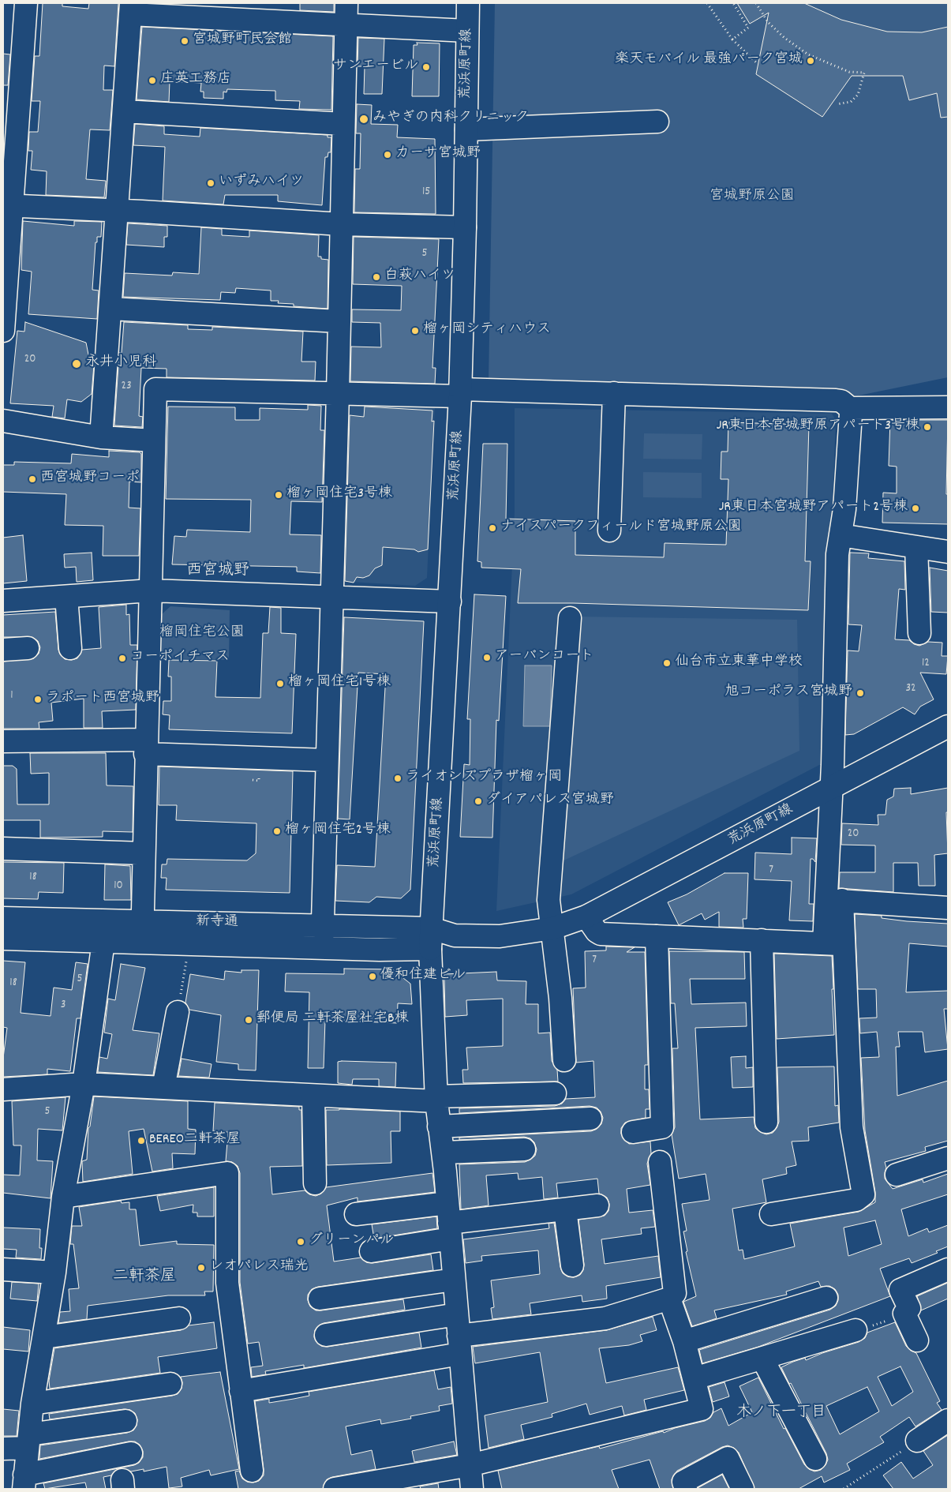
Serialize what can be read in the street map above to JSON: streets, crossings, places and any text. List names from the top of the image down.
{
  "streets": {
    "street": ["荒浜原町線", "新寺通"]
  },
  "crossings": [
    ["荒浜原町線", "新寺通"]
  ],
  "districts": ["西宮城野", "二軒茶屋", "木ノ下一丁目"],
  "parks": ["宮城野原公園", "榴岡住宅公園"],
  "places": [
    "宮城野町民会館",
    "楽天モバイル 最強パーク宮城",
    "サンエービル",
    "庄英工務店",
    "みやぎの内科クリニック",
    "カーサ宮城野",
    "いずみハイツ",
    "白萩ハイツ",
    "榴ヶ岡シティハウス",
    "永井小児科",
    "JR東日本宮城野原アパート3号棟",
    "西宮城野コーポ",
    "榴ヶ岡住宅3号棟",
    "JR東日本宮城野アパート2号棟",
    "ナイスパークフィールド宮城野原公園",
    "アーバンコート",
    "コーポイチマス",
    "仙台市立東華中学校",
    "榴ヶ岡住宅1号棟",
    "旭コーポラス宮城野",
    "ラポート西宮城野",
    "ライオンズプラザ榴ヶ岡",
    "ダイアパレス宮城野",
    "榴ヶ岡住宅2号棟",
    "優和住建ビル",
    "郵便局 二軒茶屋社宅B棟",
    "BEREO二軒茶屋",
    "グリーンパル",
    "レオパレス瑞光"
  ],
  "house_numbers": [
    "15",
    "5",
    "20",
    "23",
    "12",
    "32",
    "1",
    "20",
    "7",
    "18",
    "10",
    "7",
    "5",
    "18",
    "3",
    "5"
  ]
}
